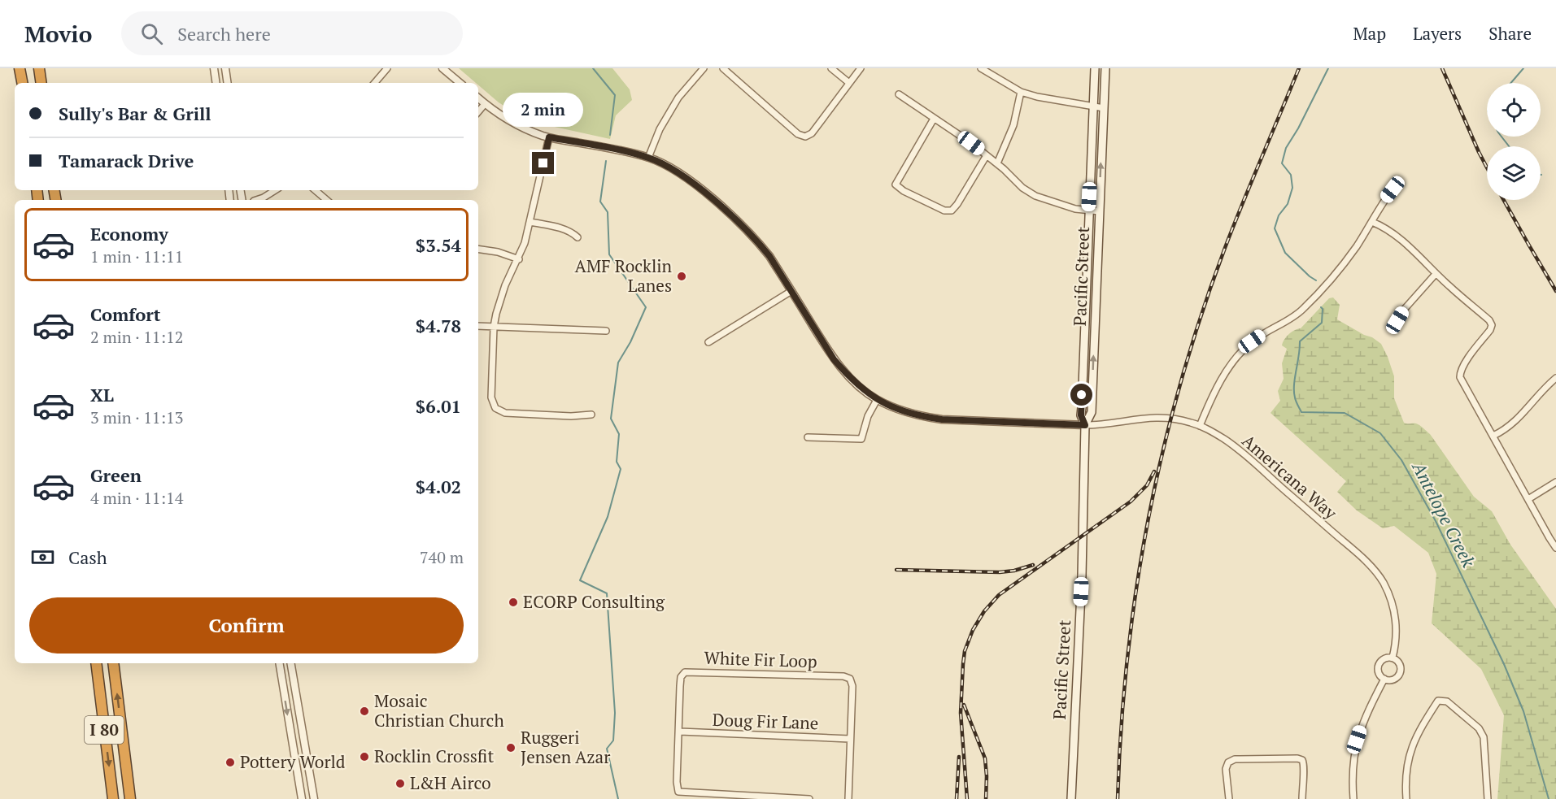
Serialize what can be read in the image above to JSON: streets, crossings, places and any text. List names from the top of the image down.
{
  "streets": {
    "highway": ["I 80"],
    "main road": ["Pacific Street"],
    "street": ["Americana Way", "White Fir Loop", "Doug Fir Lane"]
  },
  "crossings": [
    ["Pacific Street", "Americana Way"],
    ["White Fir Loop", "Doug Fir Lane"]
  ],
  "water": ["Antelope Creek"],
  "places": [
    "AMF Rocklin Lanes",
    "ECORP Consulting",
    "Mosaic Christian Church",
    "Ruggeri Jensen Azar",
    "Rocklin Crossfit",
    "Pottery World",
    "L&H Airco"
  ],
  "page": {
    "header": "Movio",
    "search": "Search here",
    "nav": ["Map", "Layers", "Share"],
    "banner": ["Sully's Bar & Grill", "Tamarack Drive"],
    "bubble": "2 min",
    "list": [
      {
        "name": "Economy",
        "note": "1 min · 11:11",
        "value": "$3.54"
      },
      {
        "name": "Comfort",
        "note": "2 min · 11:12",
        "value": "$4.78"
      },
      {
        "name": "XL",
        "note": "3 min · 11:13",
        "value": "$6.01"
      },
      {
        "name": "Green",
        "note": "4 min · 11:14",
        "value": "$4.02"
      }
    ],
    "pay": ["Cash", "740 m"],
    "buttons": "Confirm"
  }
}
